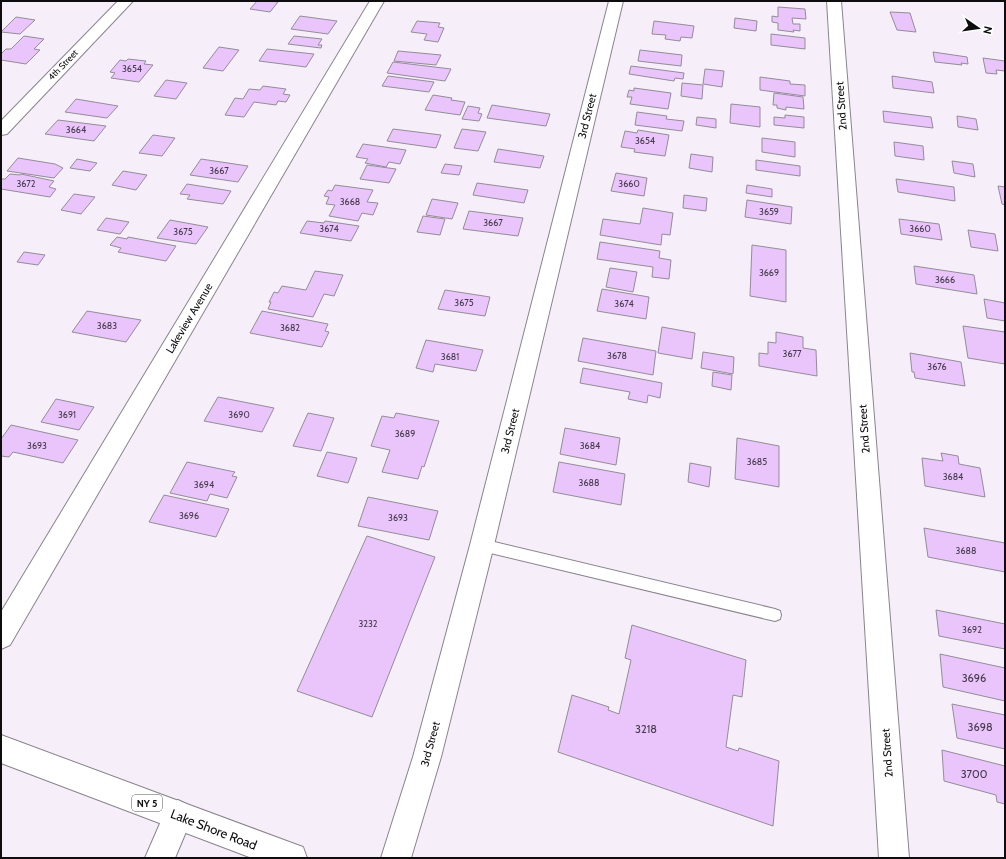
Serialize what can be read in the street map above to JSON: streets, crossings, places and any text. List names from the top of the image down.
{
  "streets": {
    "main road": [
      "4th Street",
      "2nd Street",
      "3rd Street",
      "Lakeview Avenue",
      "NY 5",
      "Lake Shore Road"
    ]
  },
  "house_numbers": [
    "3654",
    "3664",
    "3654",
    "3667",
    "3672",
    "3660",
    "3668",
    "3659",
    "3667",
    "3674",
    "3660",
    "3675",
    "3669",
    "3666",
    "3675",
    "3674",
    "3683",
    "3682",
    "3677",
    "3678",
    "3681",
    "3676",
    "3691",
    "3690",
    "3689",
    "3693",
    "3684",
    "3685",
    "3684",
    "3688",
    "3694",
    "3696",
    "3693",
    "3688",
    "3232",
    "3692",
    "3696",
    "3698",
    "3218",
    "3700"
  ],
  "north": "right"
}
